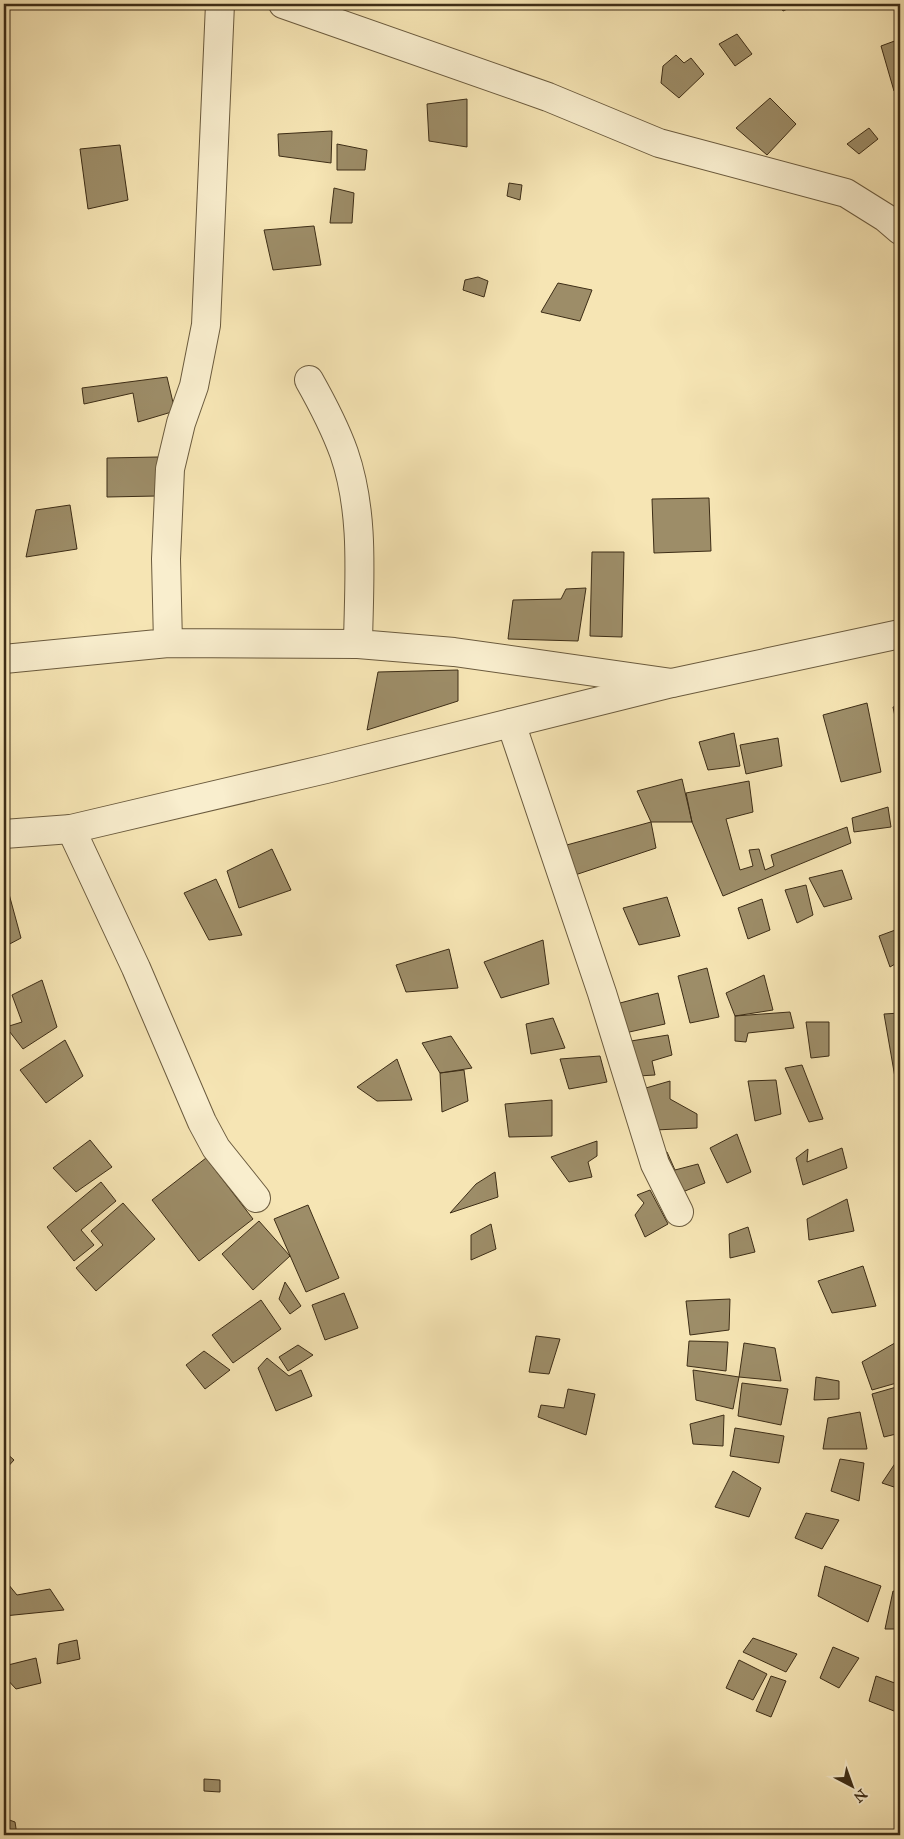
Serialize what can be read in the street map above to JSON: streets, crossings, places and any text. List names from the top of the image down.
{
  "north": "bottom right"
}
